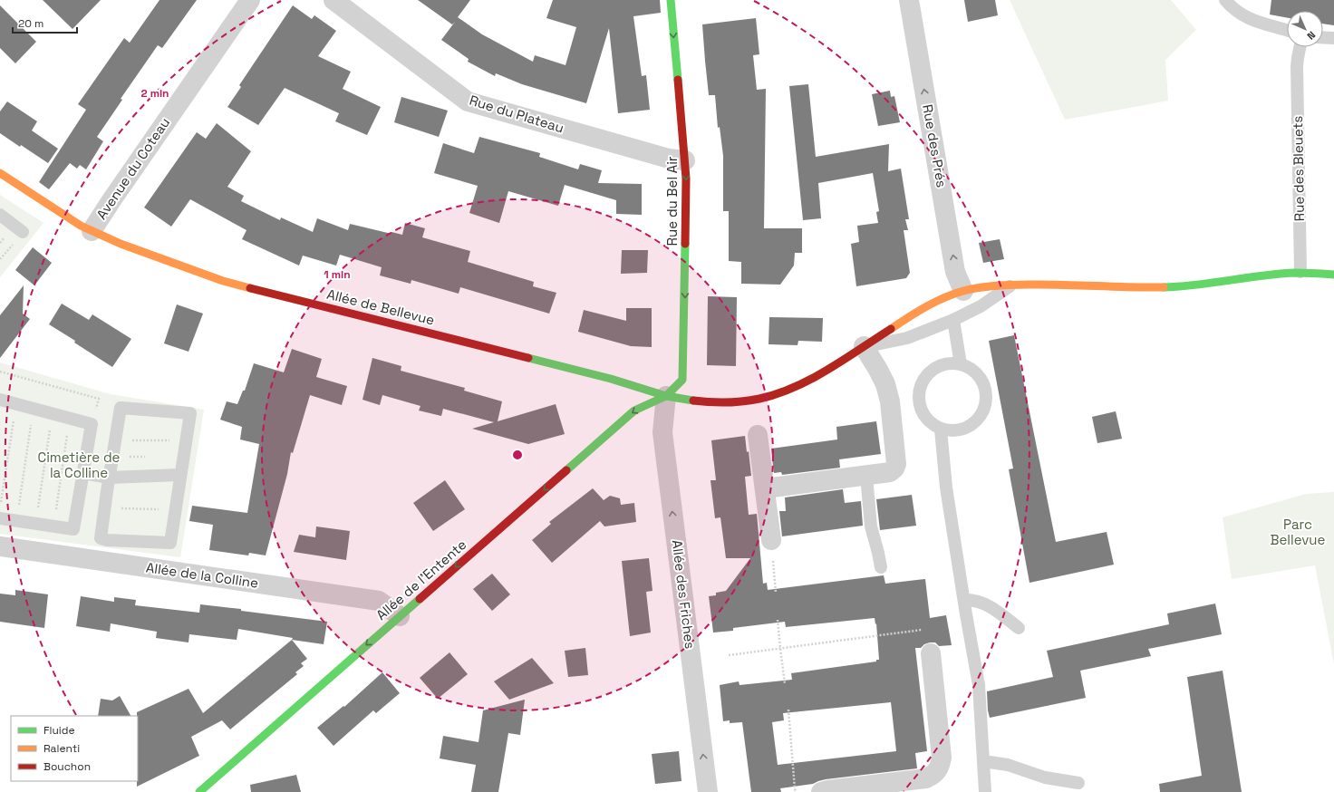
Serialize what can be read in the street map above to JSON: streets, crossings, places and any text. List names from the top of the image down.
{
  "streets": {
    "street": [
      "Rue du Plateau",
      "Rue des Prés",
      "Avenue du Coteau",
      "Rue du Bel Air",
      "Allée de Bellevue",
      "Allée de la Colline",
      "Allée de l'Entente",
      "Allée des Friches"
    ],
    "lane": ["Rue des Bleuets"]
  },
  "crossings": [
    ["Rue du Plateau", "Rue du Bel Air"],
    ["Rue des Prés", "Allée de Bellevue"],
    ["Avenue du Coteau", "Allée de Bellevue"],
    ["Rue des Bleuets", "Allée de Bellevue"],
    ["Rue du Bel Air", "Allée de Bellevue"],
    ["Rue du Bel Air", "Allée de l'Entente"],
    ["Rue du Bel Air", "Allée des Friches"],
    ["Allée de Bellevue", "Allée de l'Entente"],
    ["Allée de Bellevue", "Allée des Friches"],
    ["Allée de la Colline", "Allée de l'Entente"],
    ["Allée de l'Entente", "Allée des Friches"]
  ],
  "one_way": [
    "Rue des Prés",
    "Rue du Bel Air",
    "Allée de l'Entente",
    "Allée des Friches"
  ],
  "parks": ["Cimetière de la Colline", "Parc Bellevue"],
  "legend": ["Fluide", "Ralenti", "Bouchon"],
  "scale_bar": "20 m",
  "north": "bottom right",
  "rings": ["2 min", "1 min"]
}
